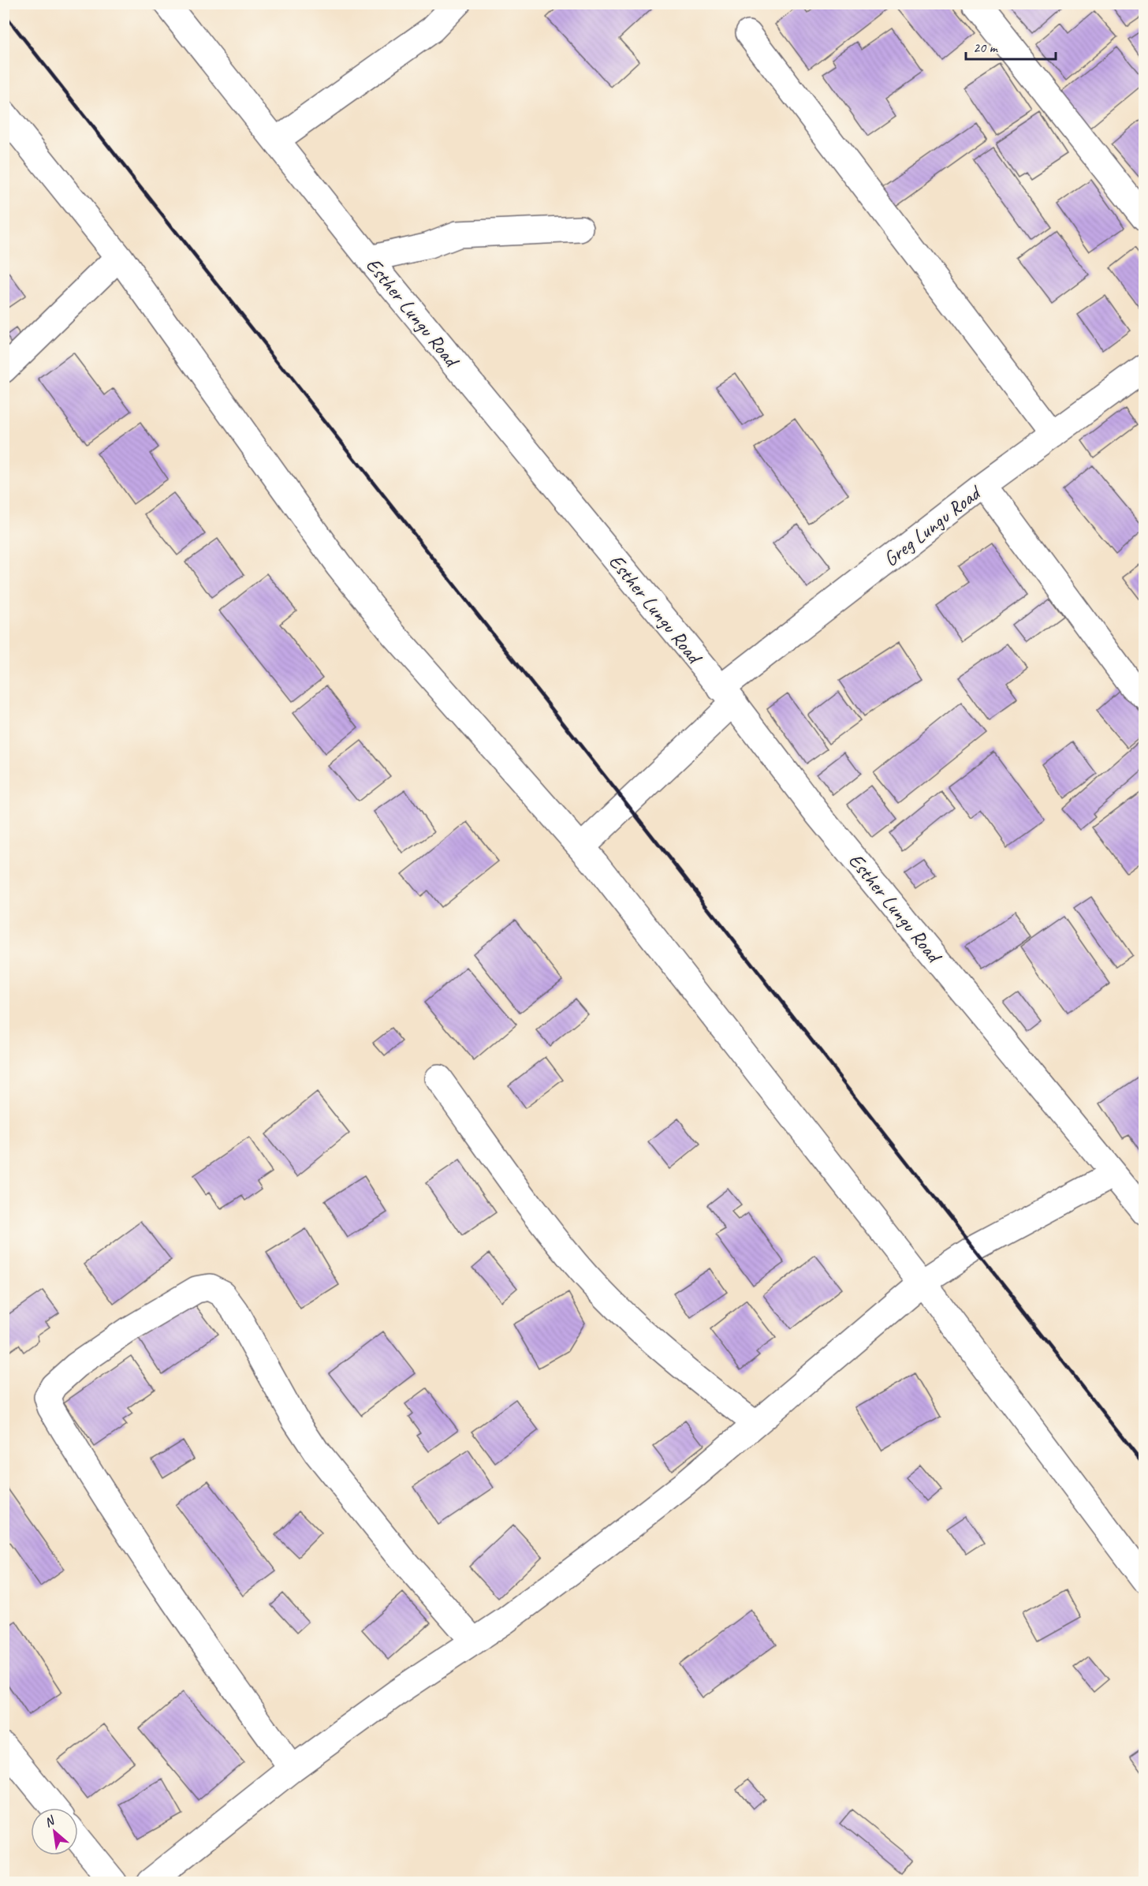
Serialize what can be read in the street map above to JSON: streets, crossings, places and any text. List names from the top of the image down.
{
  "streets": {
    "street": ["Esther Lungu Road", "Greg Lungu Road"]
  },
  "crossings": [
    ["Esther Lungu Road", "Greg Lungu Road"]
  ],
  "scale_bar": "20 m",
  "north": "top left"
}
